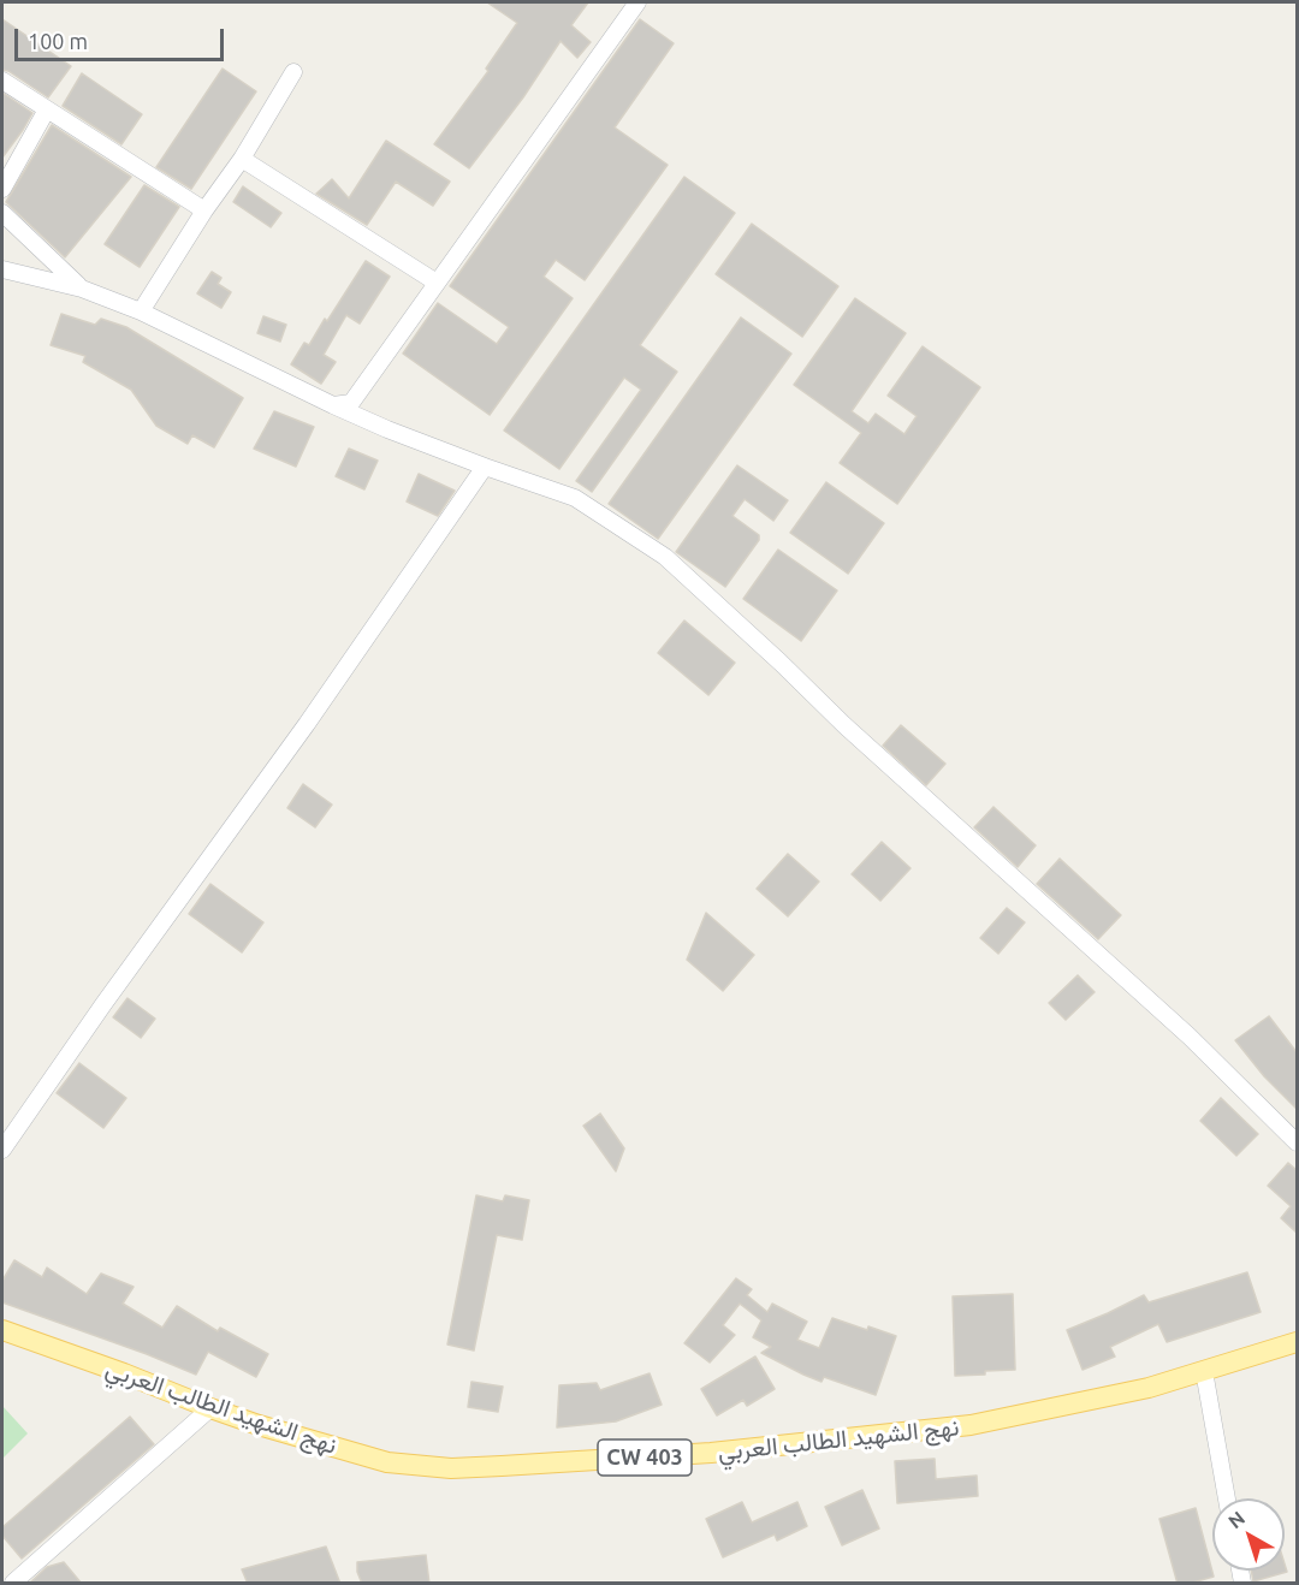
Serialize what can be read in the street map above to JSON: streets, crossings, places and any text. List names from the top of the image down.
{
  "streets": {
    "main road": ["نهج الشهيد الطالب العربي", "CW 403"]
  },
  "scale_bar": "100 m",
  "north": "top left"
}
